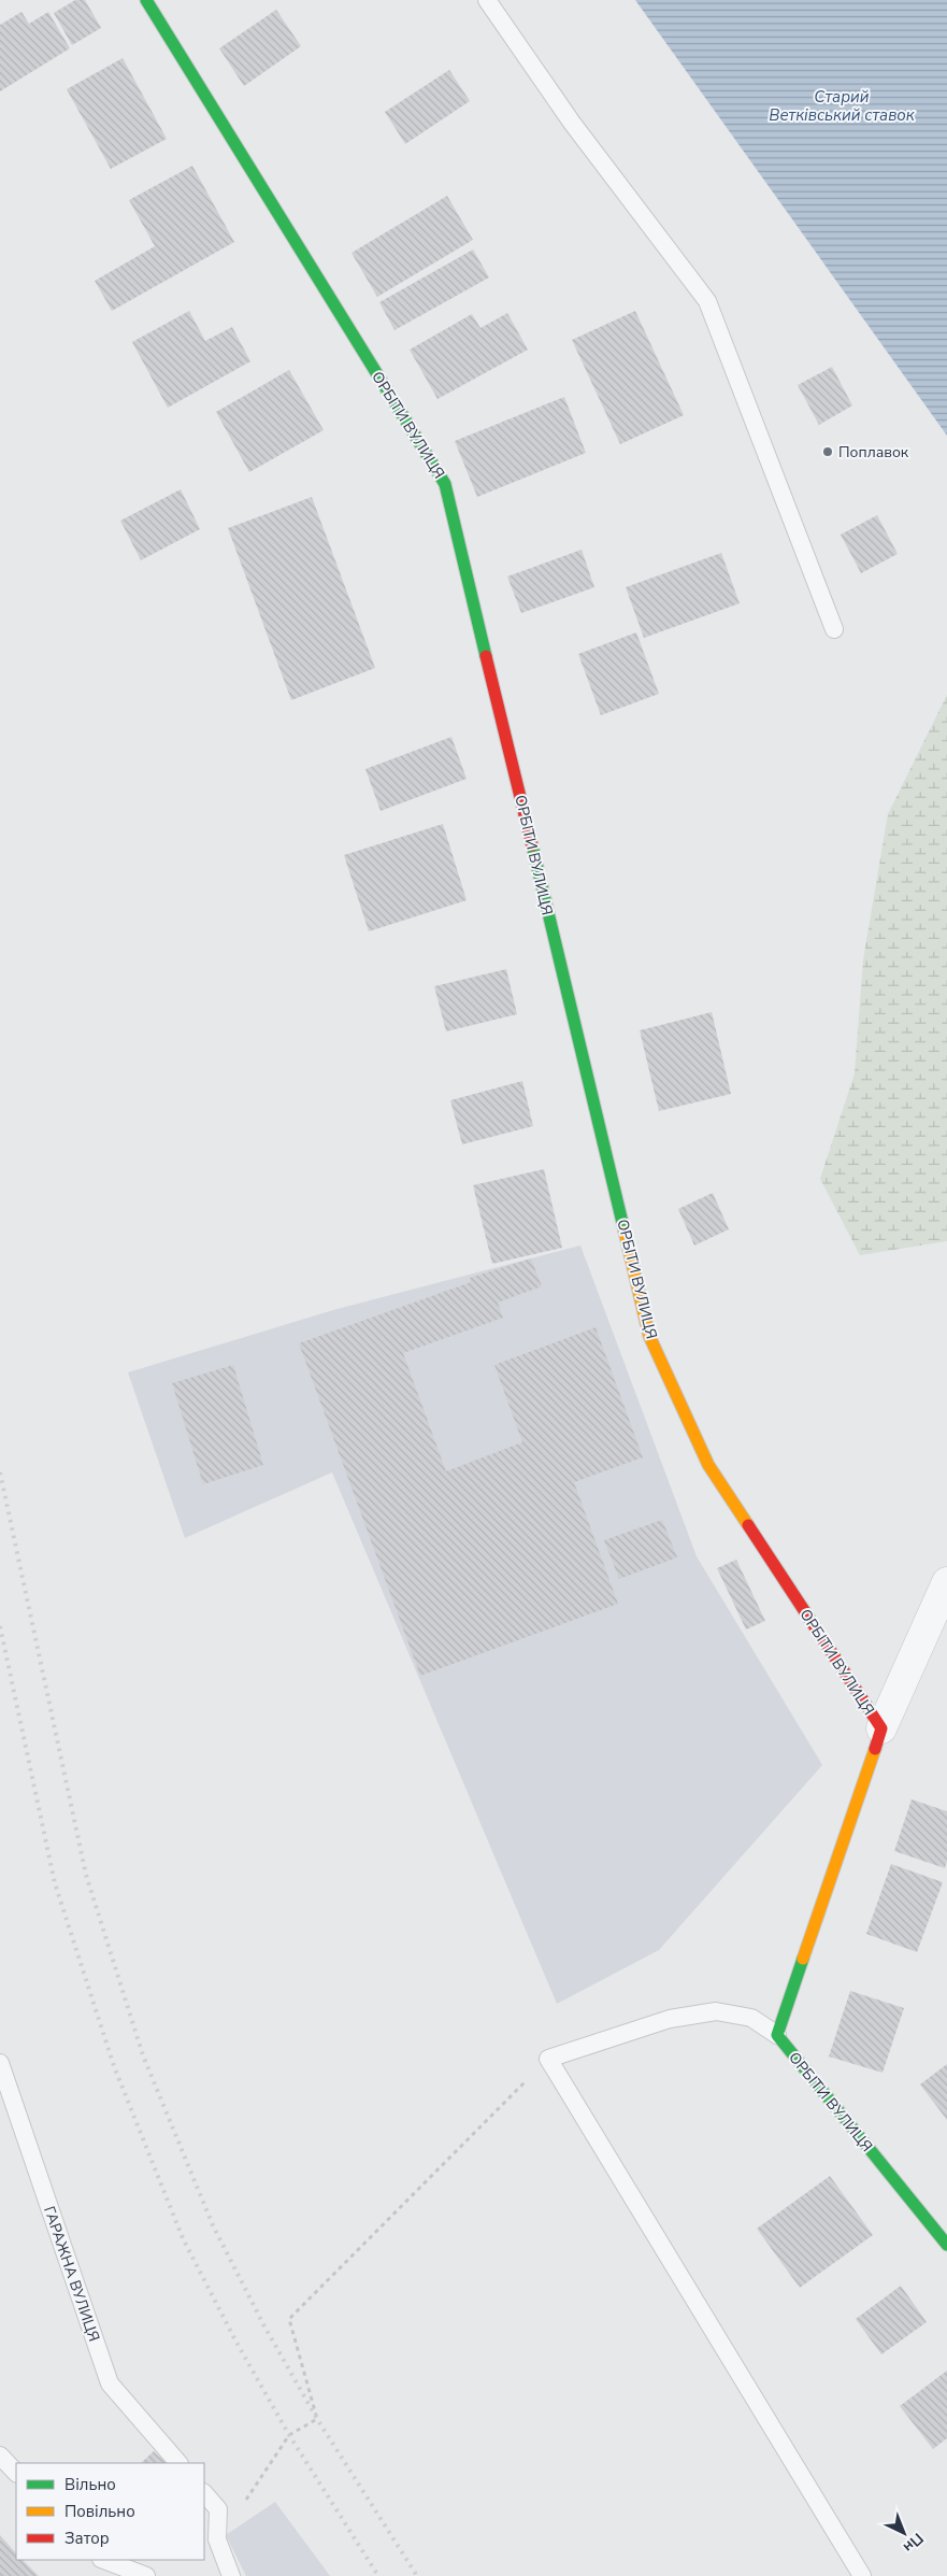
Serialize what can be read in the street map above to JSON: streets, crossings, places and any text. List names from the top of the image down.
{
  "streets": {
    "street": ["ОРБІТИ ВУЛИЦЯ"],
    "lane": ["ГАРАЖНА ВУЛИЦЯ"]
  },
  "water": ["Старий Ветківський ставок"],
  "places": ["Поплавок"],
  "legend": ["Вільно", "Повільно", "Затор"],
  "north": "bottom right"
}
